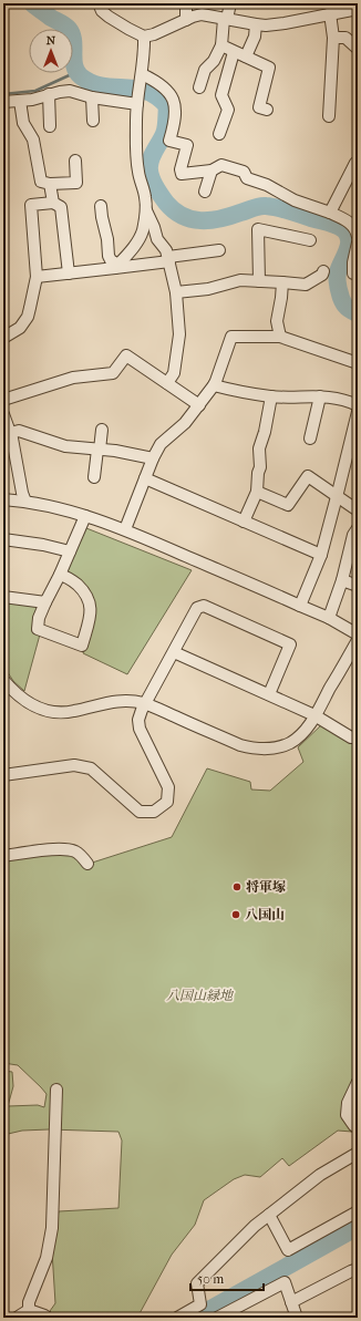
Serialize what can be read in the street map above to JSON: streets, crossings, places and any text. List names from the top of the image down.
{
  "parks": ["八国山緑地"],
  "places": ["将軍塚", "八国山"],
  "scale_bar": "50 m",
  "north": "top"
}
